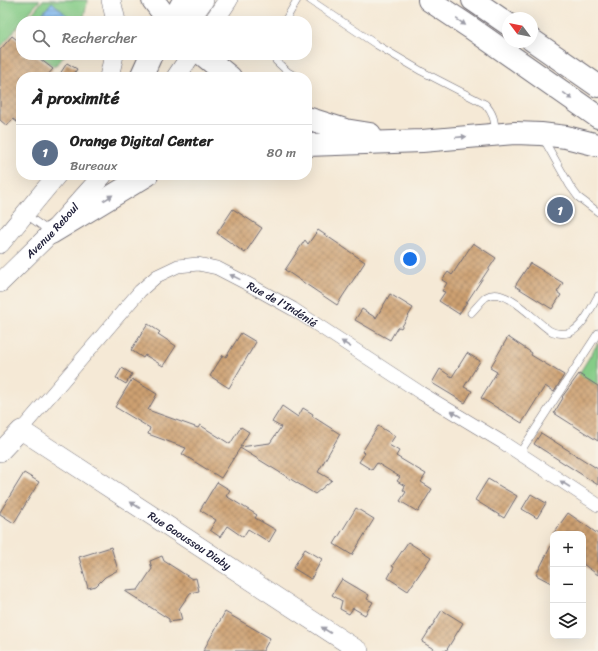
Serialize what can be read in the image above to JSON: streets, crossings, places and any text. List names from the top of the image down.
{
  "streets": {
    "main road": ["Avenue Reboul", "Rue de l'Indénié", "Rue Gaoussou Diaby"]
  },
  "crossings": [
    ["Rue de l'Indénié", "Rue Gaoussou Diaby"]
  ],
  "one_way": ["Rue de l'Indénié", "Rue Gaoussou Diaby"],
  "north": "top left",
  "page": {
    "search": "Rechercher",
    "heading": "À proximité",
    "list": [
      {
        "mark": "1",
        "name": "Orange Digital Center",
        "note": "Bureaux",
        "value": "80 m"
      }
    ],
    "pins": "1",
    "map_buttons": ["+", "−"]
  }
}
